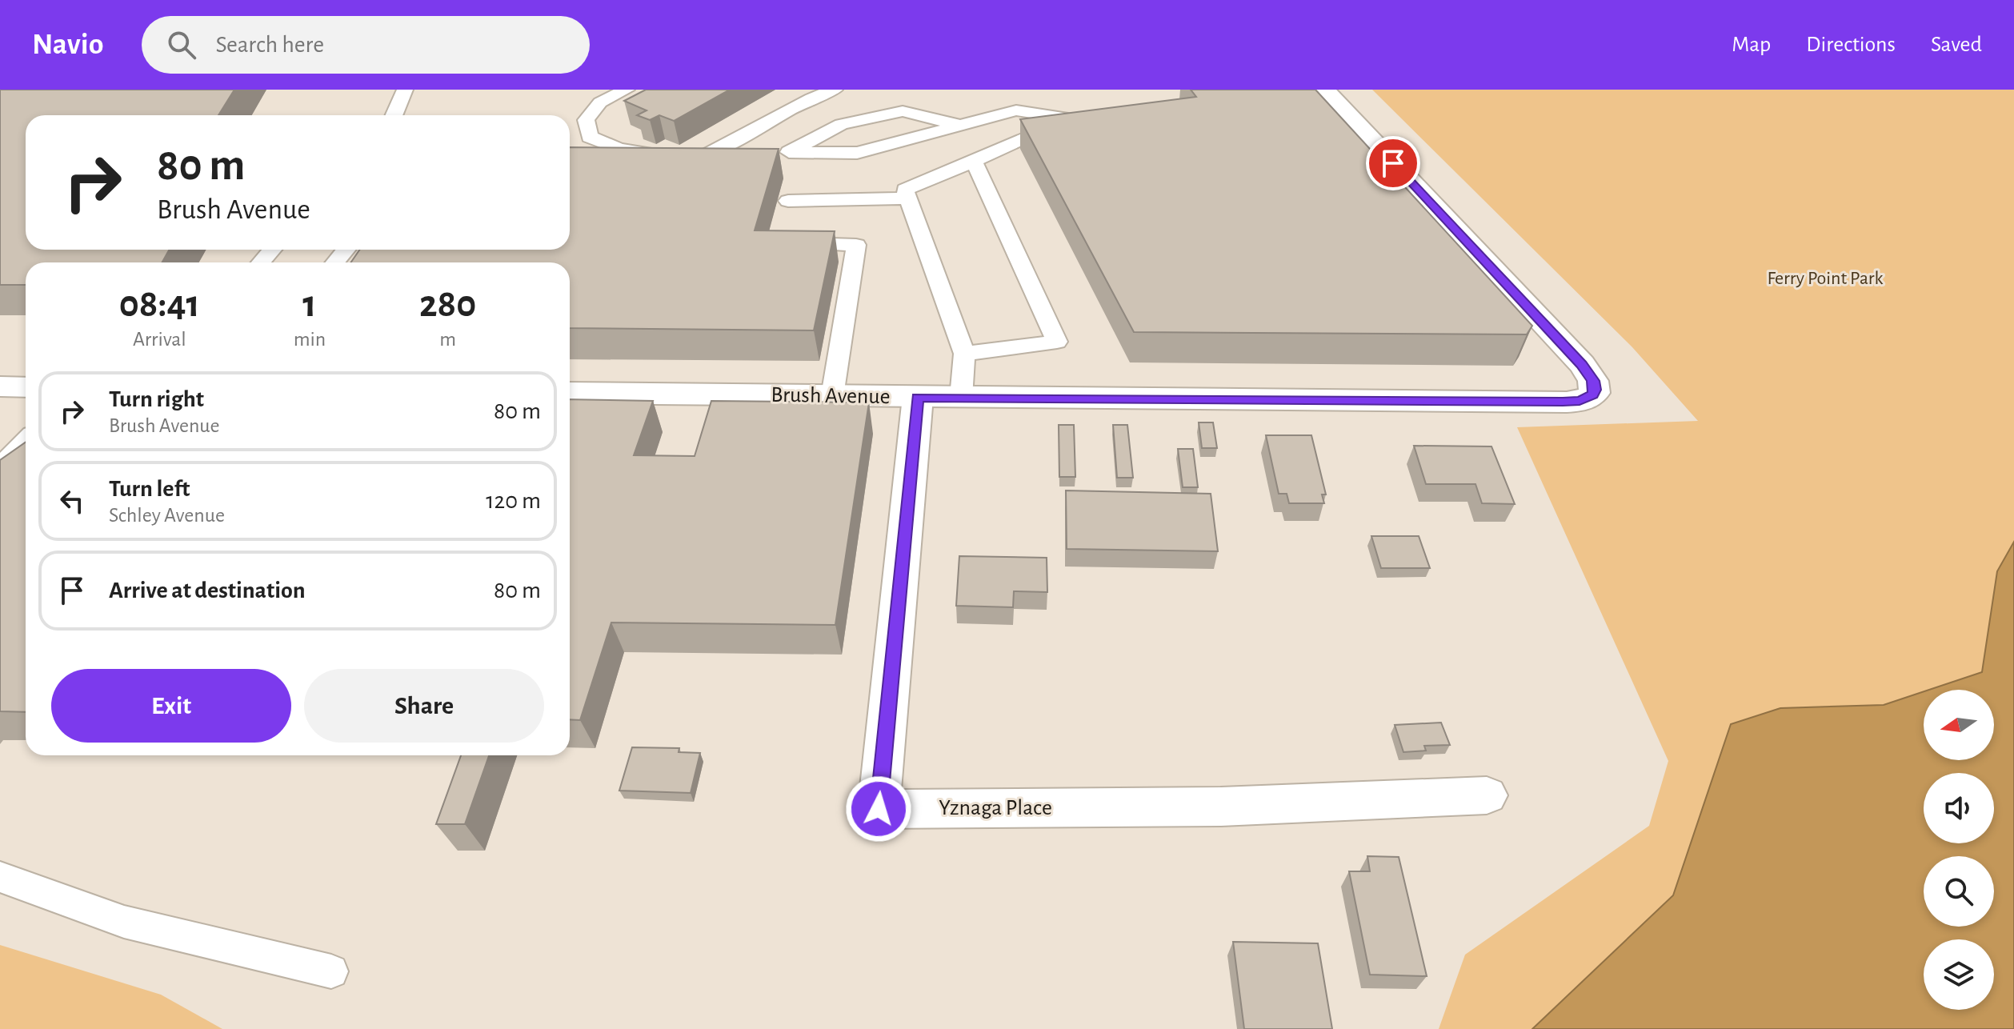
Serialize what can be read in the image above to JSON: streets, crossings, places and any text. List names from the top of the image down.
{
  "streets": {
    "street": ["Brush Avenue", "Yznaga Place"]
  },
  "crossings": [
    ["Brush Avenue", "Yznaga Place"]
  ],
  "parks": ["Ferry Point Park"],
  "north": "left",
  "page": {
    "header": "Navio",
    "search": "Search here",
    "nav": ["Map", "Directions", "Saved"],
    "turn": ["80 m", "Brush Avenue"],
    "eta": [
      "08:41",
      "Arrival",
      "1",
      "min",
      "280",
      "m"
    ],
    "list": [
      {
        "name": "Turn right",
        "note": "Brush Avenue",
        "value": "80 m"
      },
      {
        "name": "Turn left",
        "note": "Schley Avenue",
        "value": "120 m"
      },
      {
        "name": "Arrive at destination",
        "value": "80 m"
      }
    ],
    "buttons": ["Exit", "Share"]
  }
}
